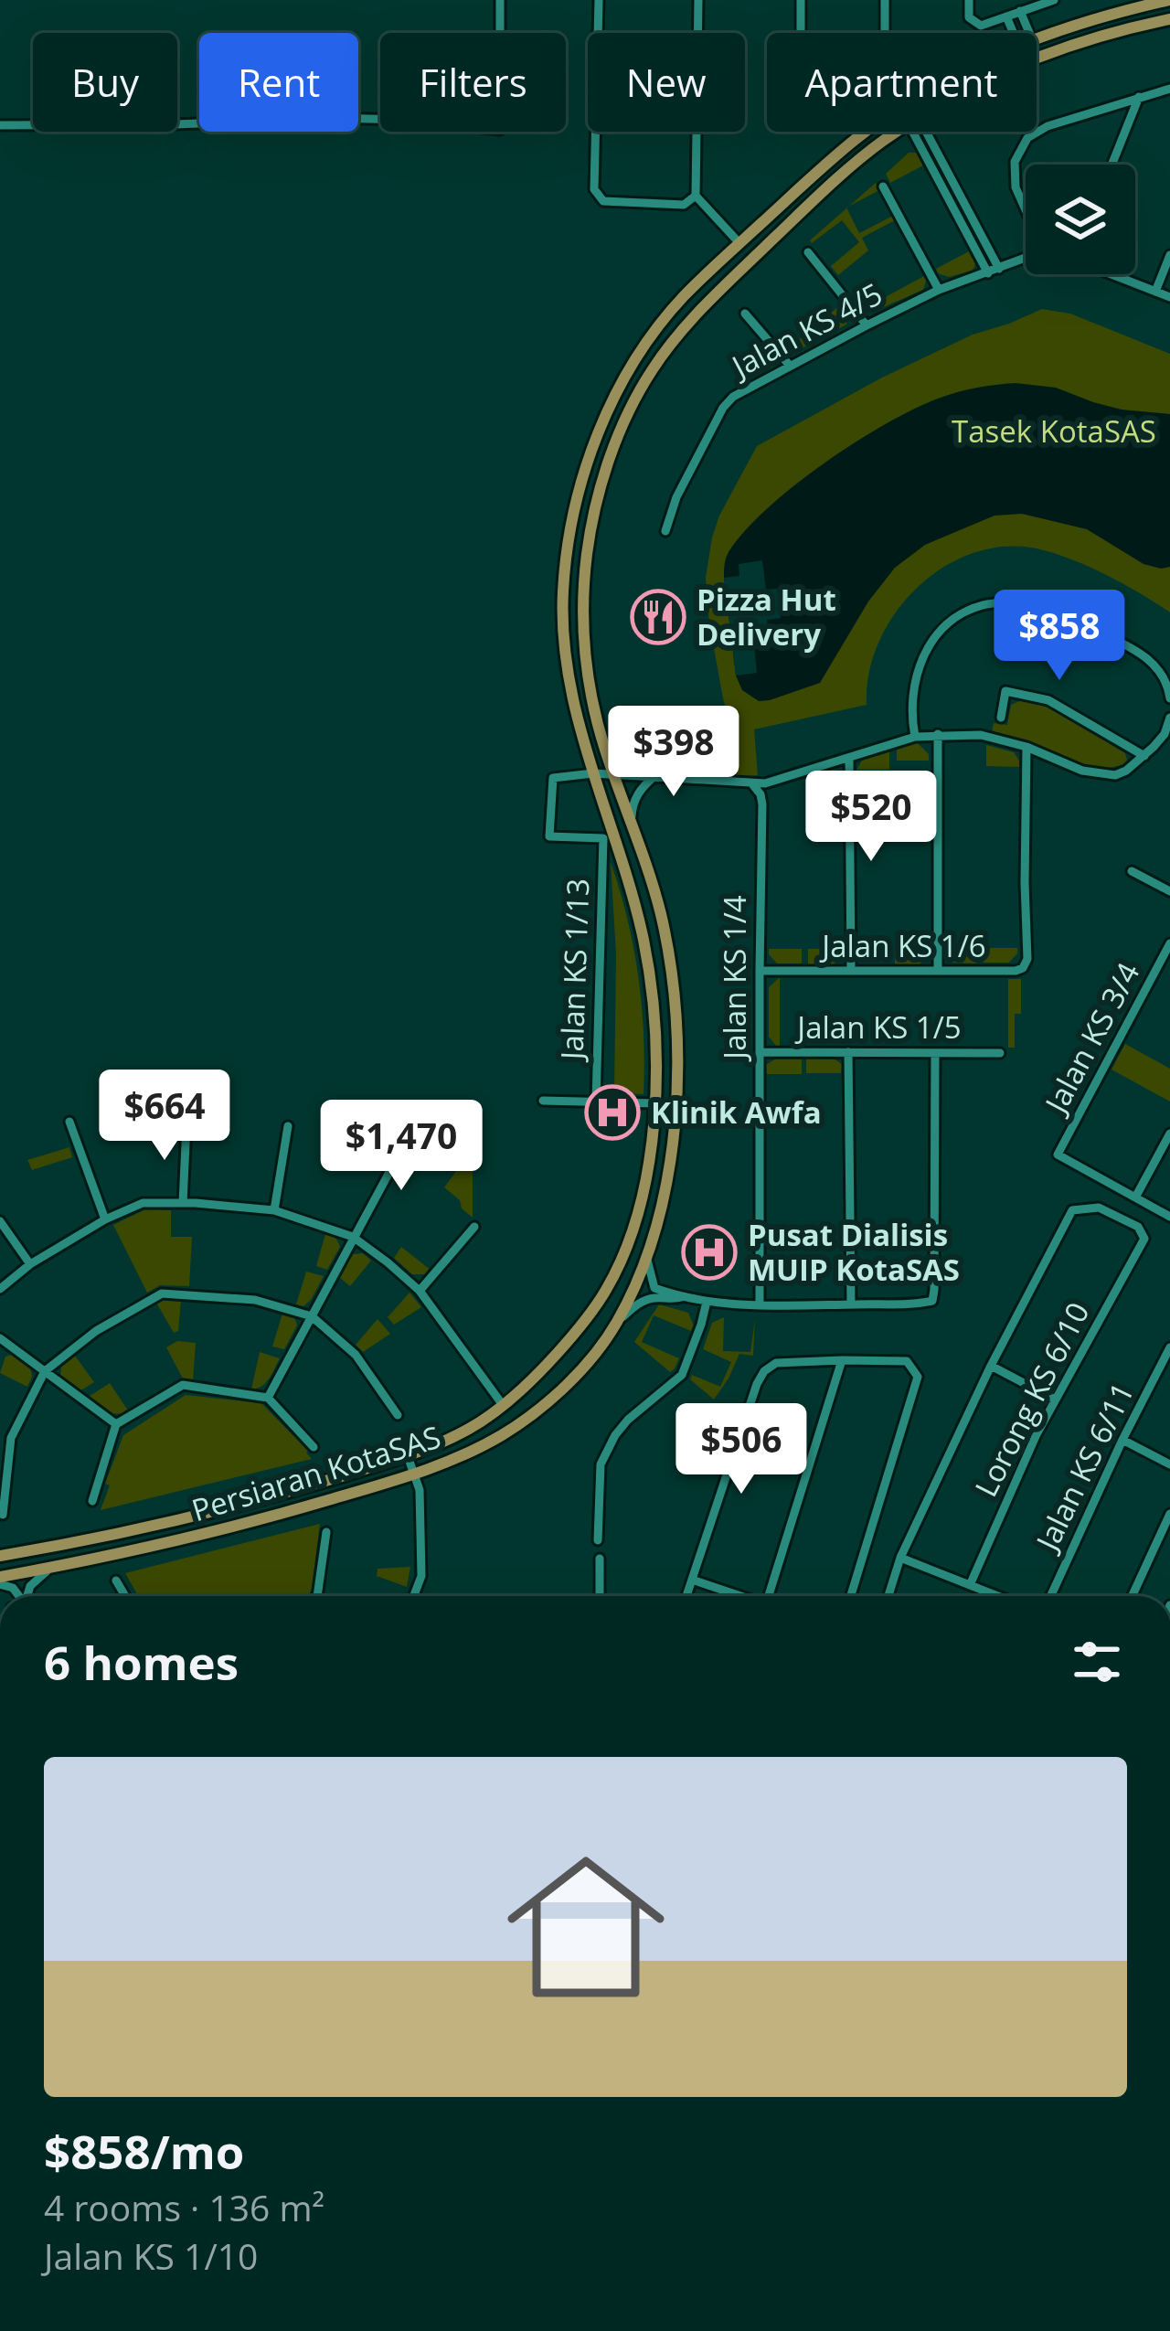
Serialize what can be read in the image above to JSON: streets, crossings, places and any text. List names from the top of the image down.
{
  "streets": {
    "main road": ["Persiaran KotaSAS"],
    "street": [
      "Jalan KS 4/5",
      "Jalan KS 1/6",
      "Jalan KS 1/13",
      "Jalan KS 1/4",
      "Jalan KS 1/5",
      "Jalan KS 3/4",
      "Lorong KS 6/10",
      "Jalan KS 6/11"
    ]
  },
  "crossings": [
    ["Jalan KS 1/6", "Jalan KS 1/4"],
    ["Jalan KS 1/13", "Persiaran KotaSAS"],
    ["Jalan KS 1/4", "Jalan KS 1/5"]
  ],
  "parks": ["Tasek KotaSAS"],
  "places": {
    "restaurant": ["Pizza Hut Delivery"],
    "hospital": ["Klinik Awfa", "Pusat Dialisis MUIP KotaSAS"]
  },
  "page": {
    "chip": [
      "Buy",
      "Rent",
      "Filters",
      "New",
      "Apartment"
    ],
    "price": [
      "$858",
      "$398",
      "$520",
      "$664",
      "$1,470",
      "$506"
    ],
    "heading": "6 homes",
    "list": [
      {
        "name": "$858/mo",
        "note": "4 rooms · 136 m² · Jalan KS 1/10"
      }
    ]
  }
}
